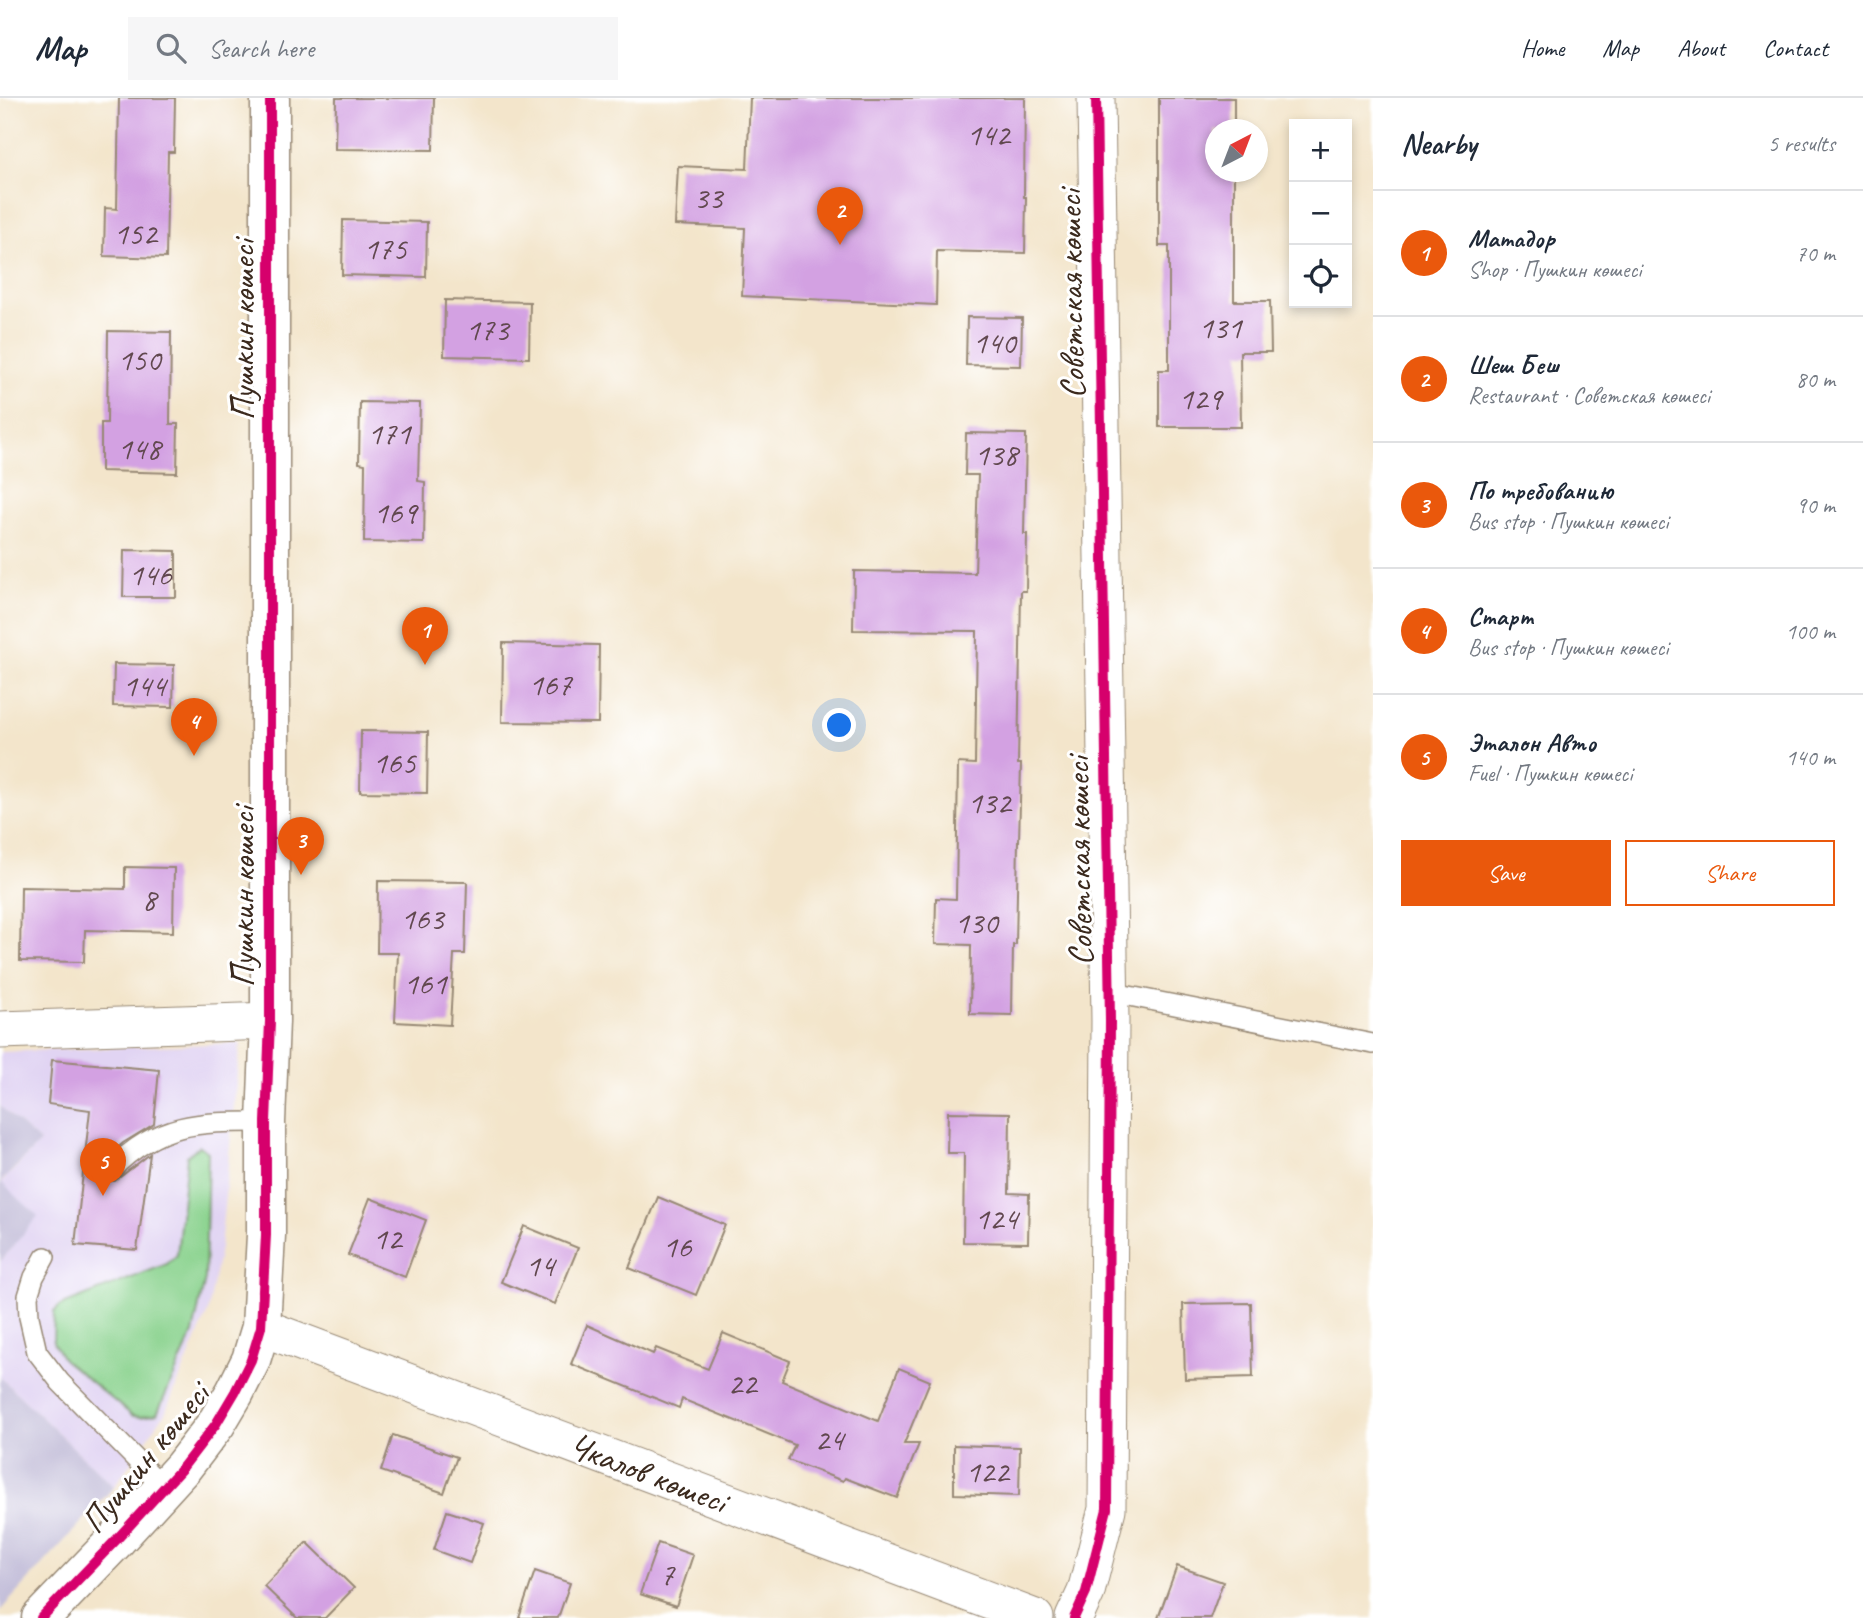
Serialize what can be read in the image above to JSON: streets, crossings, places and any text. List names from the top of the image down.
{
  "streets": {
    "street": ["Советская көшесі", "Пушкин көшесі", "Чкалов көшесі"]
  },
  "crossings": [
    ["Пушкин көшесі", "Чкалов көшесі"]
  ],
  "house_numbers": [
    "142",
    "33",
    "152",
    "175",
    "131",
    "173",
    "140",
    "150",
    "129",
    "171",
    "148",
    "138",
    "169",
    "146",
    "167",
    "144",
    "165",
    "132",
    "8",
    "163",
    "130",
    "161",
    "124",
    "12",
    "16",
    "14",
    "22",
    "24",
    "122",
    "7"
  ],
  "north": "top right",
  "page": {
    "header": "Map",
    "search": "Search here",
    "nav": [
      "Home",
      "Map",
      "About",
      "Contact"
    ],
    "heading": ["Nearby", "5 results"],
    "map_buttons": ["+", "−"],
    "pins": [
      "2",
      "1",
      "4",
      "3",
      "5"
    ],
    "list": [
      {
        "mark": "1",
        "name": "Матадор",
        "note": "Shop · Пушкин көшесі",
        "value": "70 m"
      },
      {
        "mark": "2",
        "name": "Шеш Беш",
        "note": "Restaurant · Советская көшесі",
        "value": "80 m"
      },
      {
        "mark": "3",
        "name": "По требованию",
        "note": "Bus stop · Пушкин көшесі",
        "value": "90 m"
      },
      {
        "mark": "4",
        "name": "Старт",
        "note": "Bus stop · Пушкин көшесі",
        "value": "100 m"
      },
      {
        "mark": "5",
        "name": "Эталон Авто",
        "note": "Fuel · Пушкин көшесі",
        "value": "140 m"
      }
    ],
    "buttons": ["Save", "Share"]
  }
}
